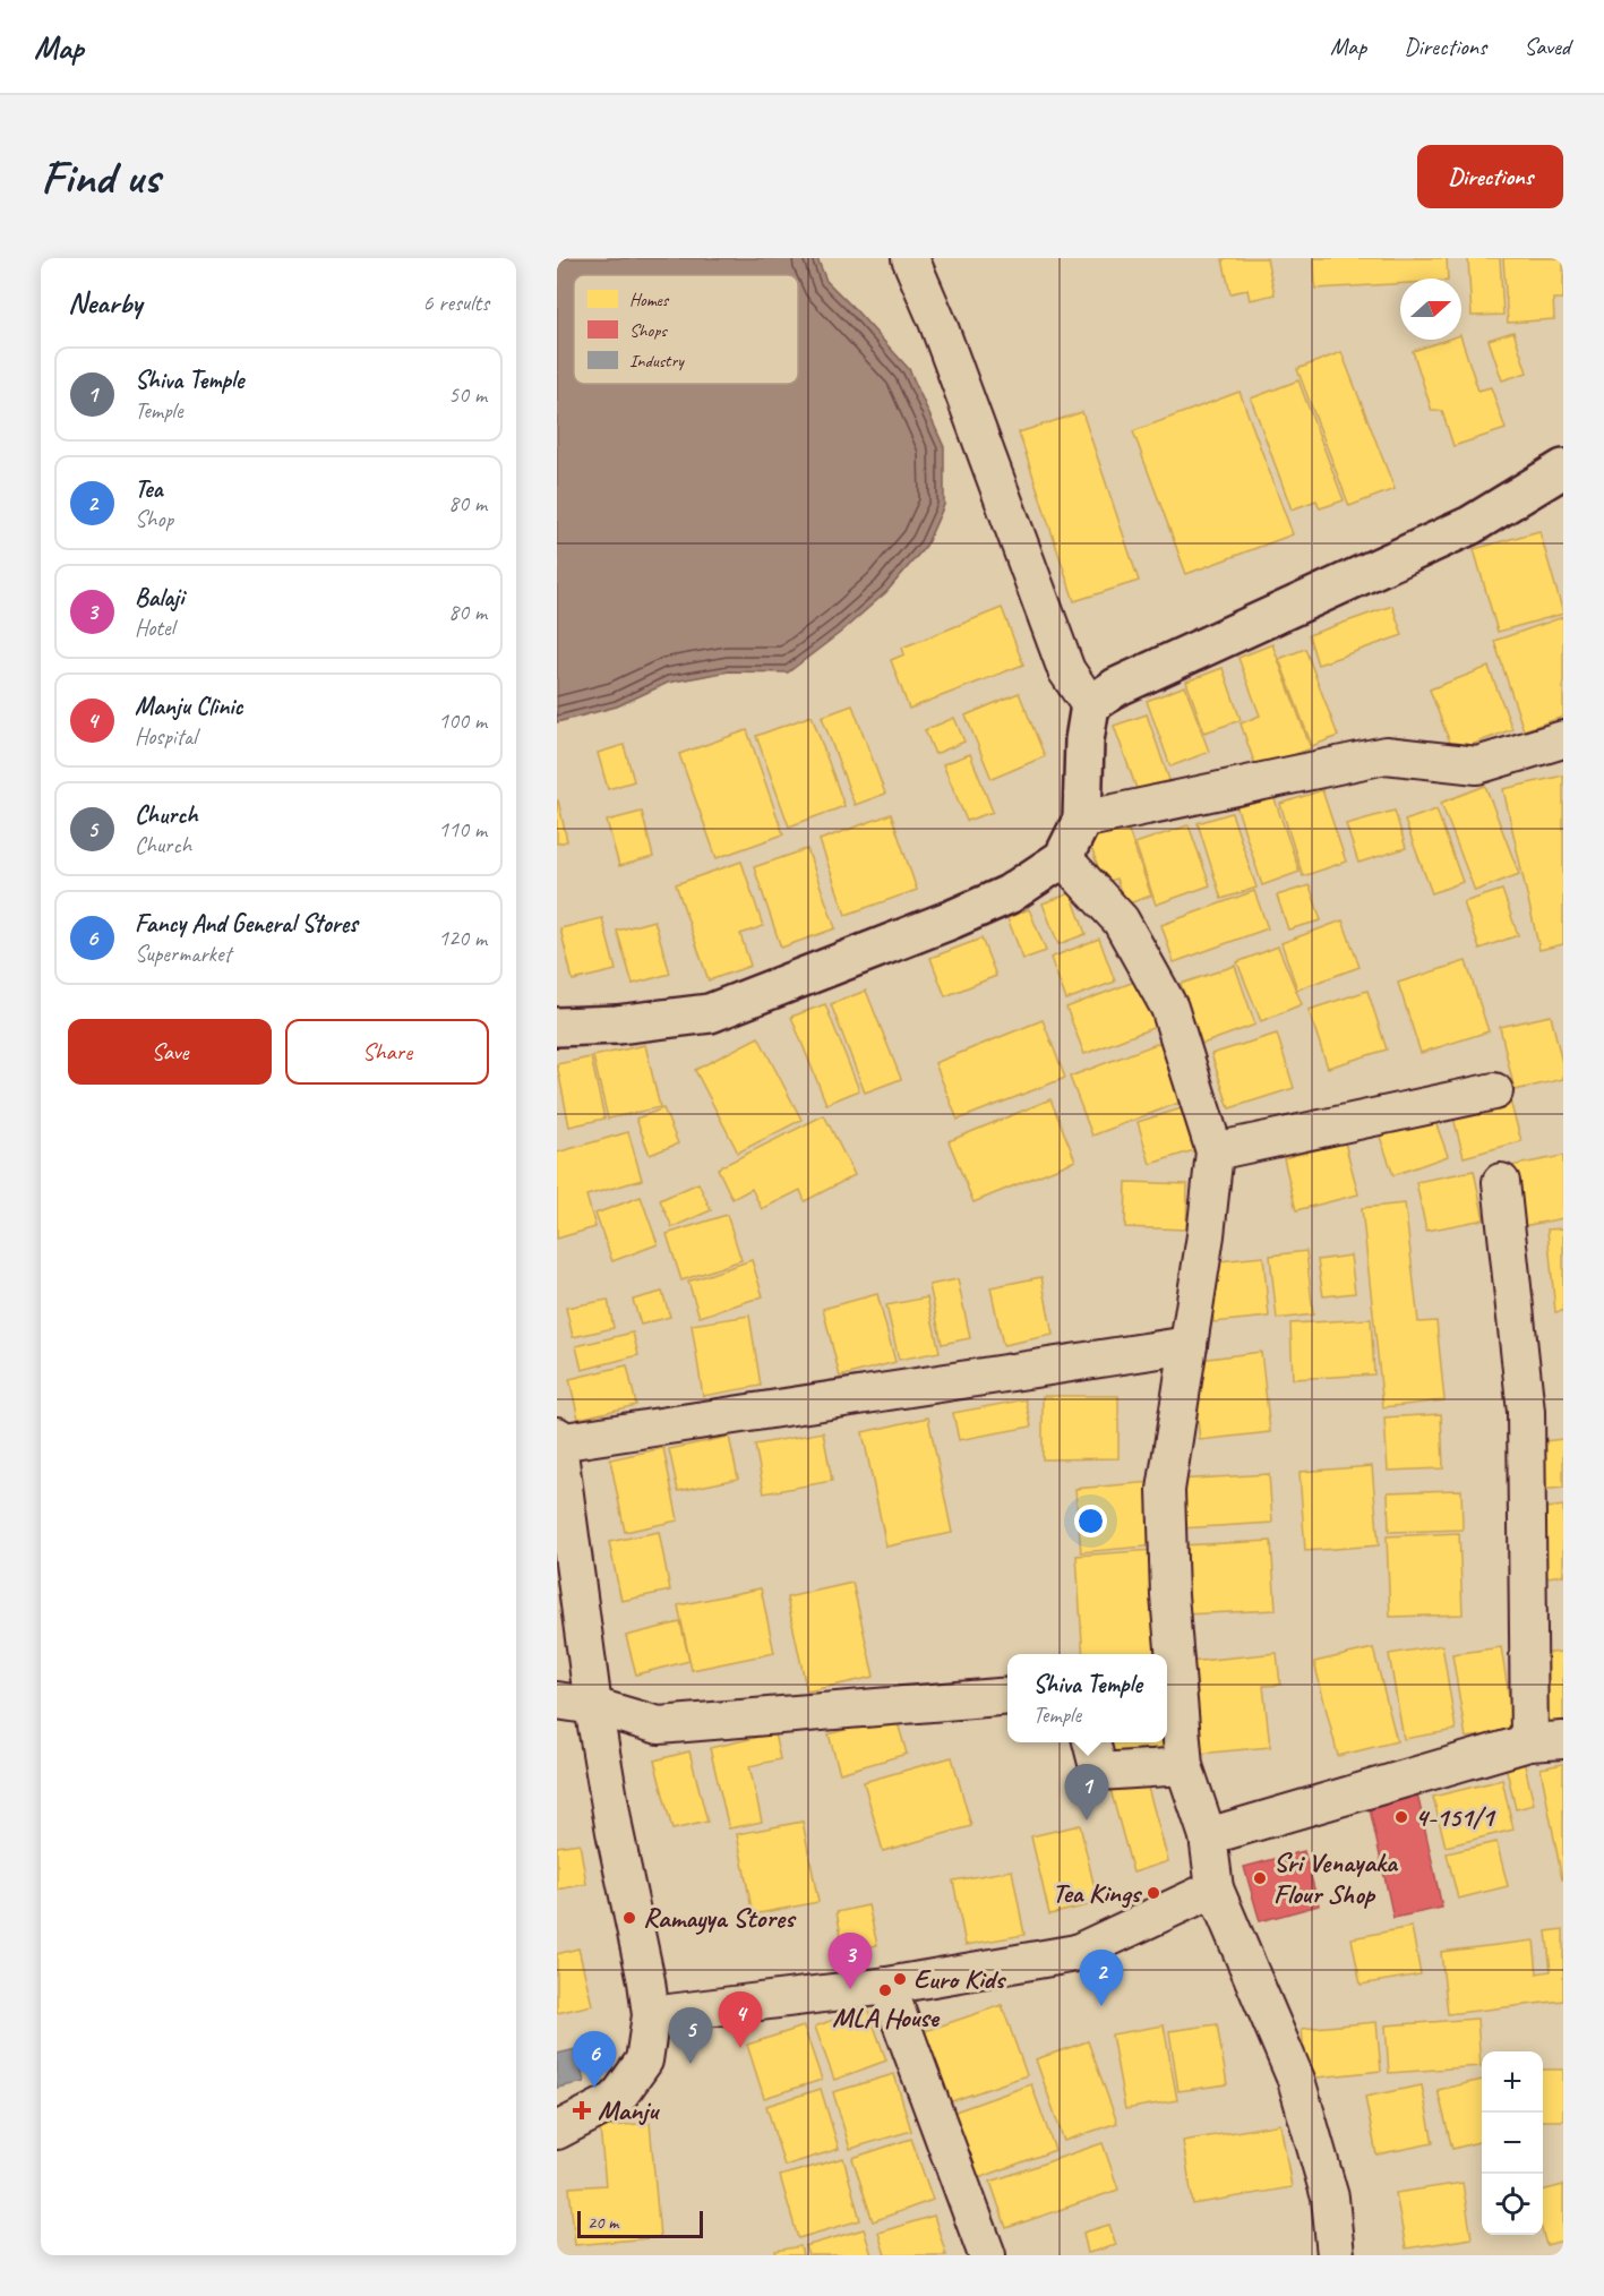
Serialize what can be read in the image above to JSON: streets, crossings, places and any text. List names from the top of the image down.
{
  "places": {
    "other": [
      "4-151/1",
      "Sri Venayaka Flour Shop",
      "Tea Kings",
      "Ramayya Stores",
      "Euro Kids",
      "MLA House"
    ],
    "health": ["Manju"]
  },
  "legend": ["Homes", "Shops", "Industry"],
  "scale_bar": "20 m",
  "north": "right",
  "page": {
    "header": "Map",
    "nav": ["Map", "Directions", "Saved"],
    "buttons": [
      "Directions",
      ["Save", "Share"]
    ],
    "title": "Find us",
    "heading": ["Nearby", "6 results"],
    "list": [
      {
        "mark": "1",
        "name": "Shiva Temple",
        "note": "Temple",
        "value": "50 m"
      },
      {
        "mark": "2",
        "name": "Tea",
        "note": "Shop",
        "value": "80 m"
      },
      {
        "mark": "3",
        "name": "Balaji",
        "note": "Hotel",
        "value": "80 m"
      },
      {
        "mark": "4",
        "name": "Manju Clinic",
        "note": "Hospital",
        "value": "100 m"
      },
      {
        "mark": "5",
        "name": "Church",
        "note": "Church",
        "value": "110 m"
      },
      {
        "mark": "6",
        "name": "Fancy And General Stores",
        "note": "Supermarket",
        "value": "120 m"
      }
    ],
    "popup": ["Shiva Temple", "Temple"],
    "pins": [
      "1",
      "3",
      "2",
      "4",
      "5",
      "6"
    ],
    "map_buttons": ["+", "−"],
    "scale": "20 m"
  }
}
